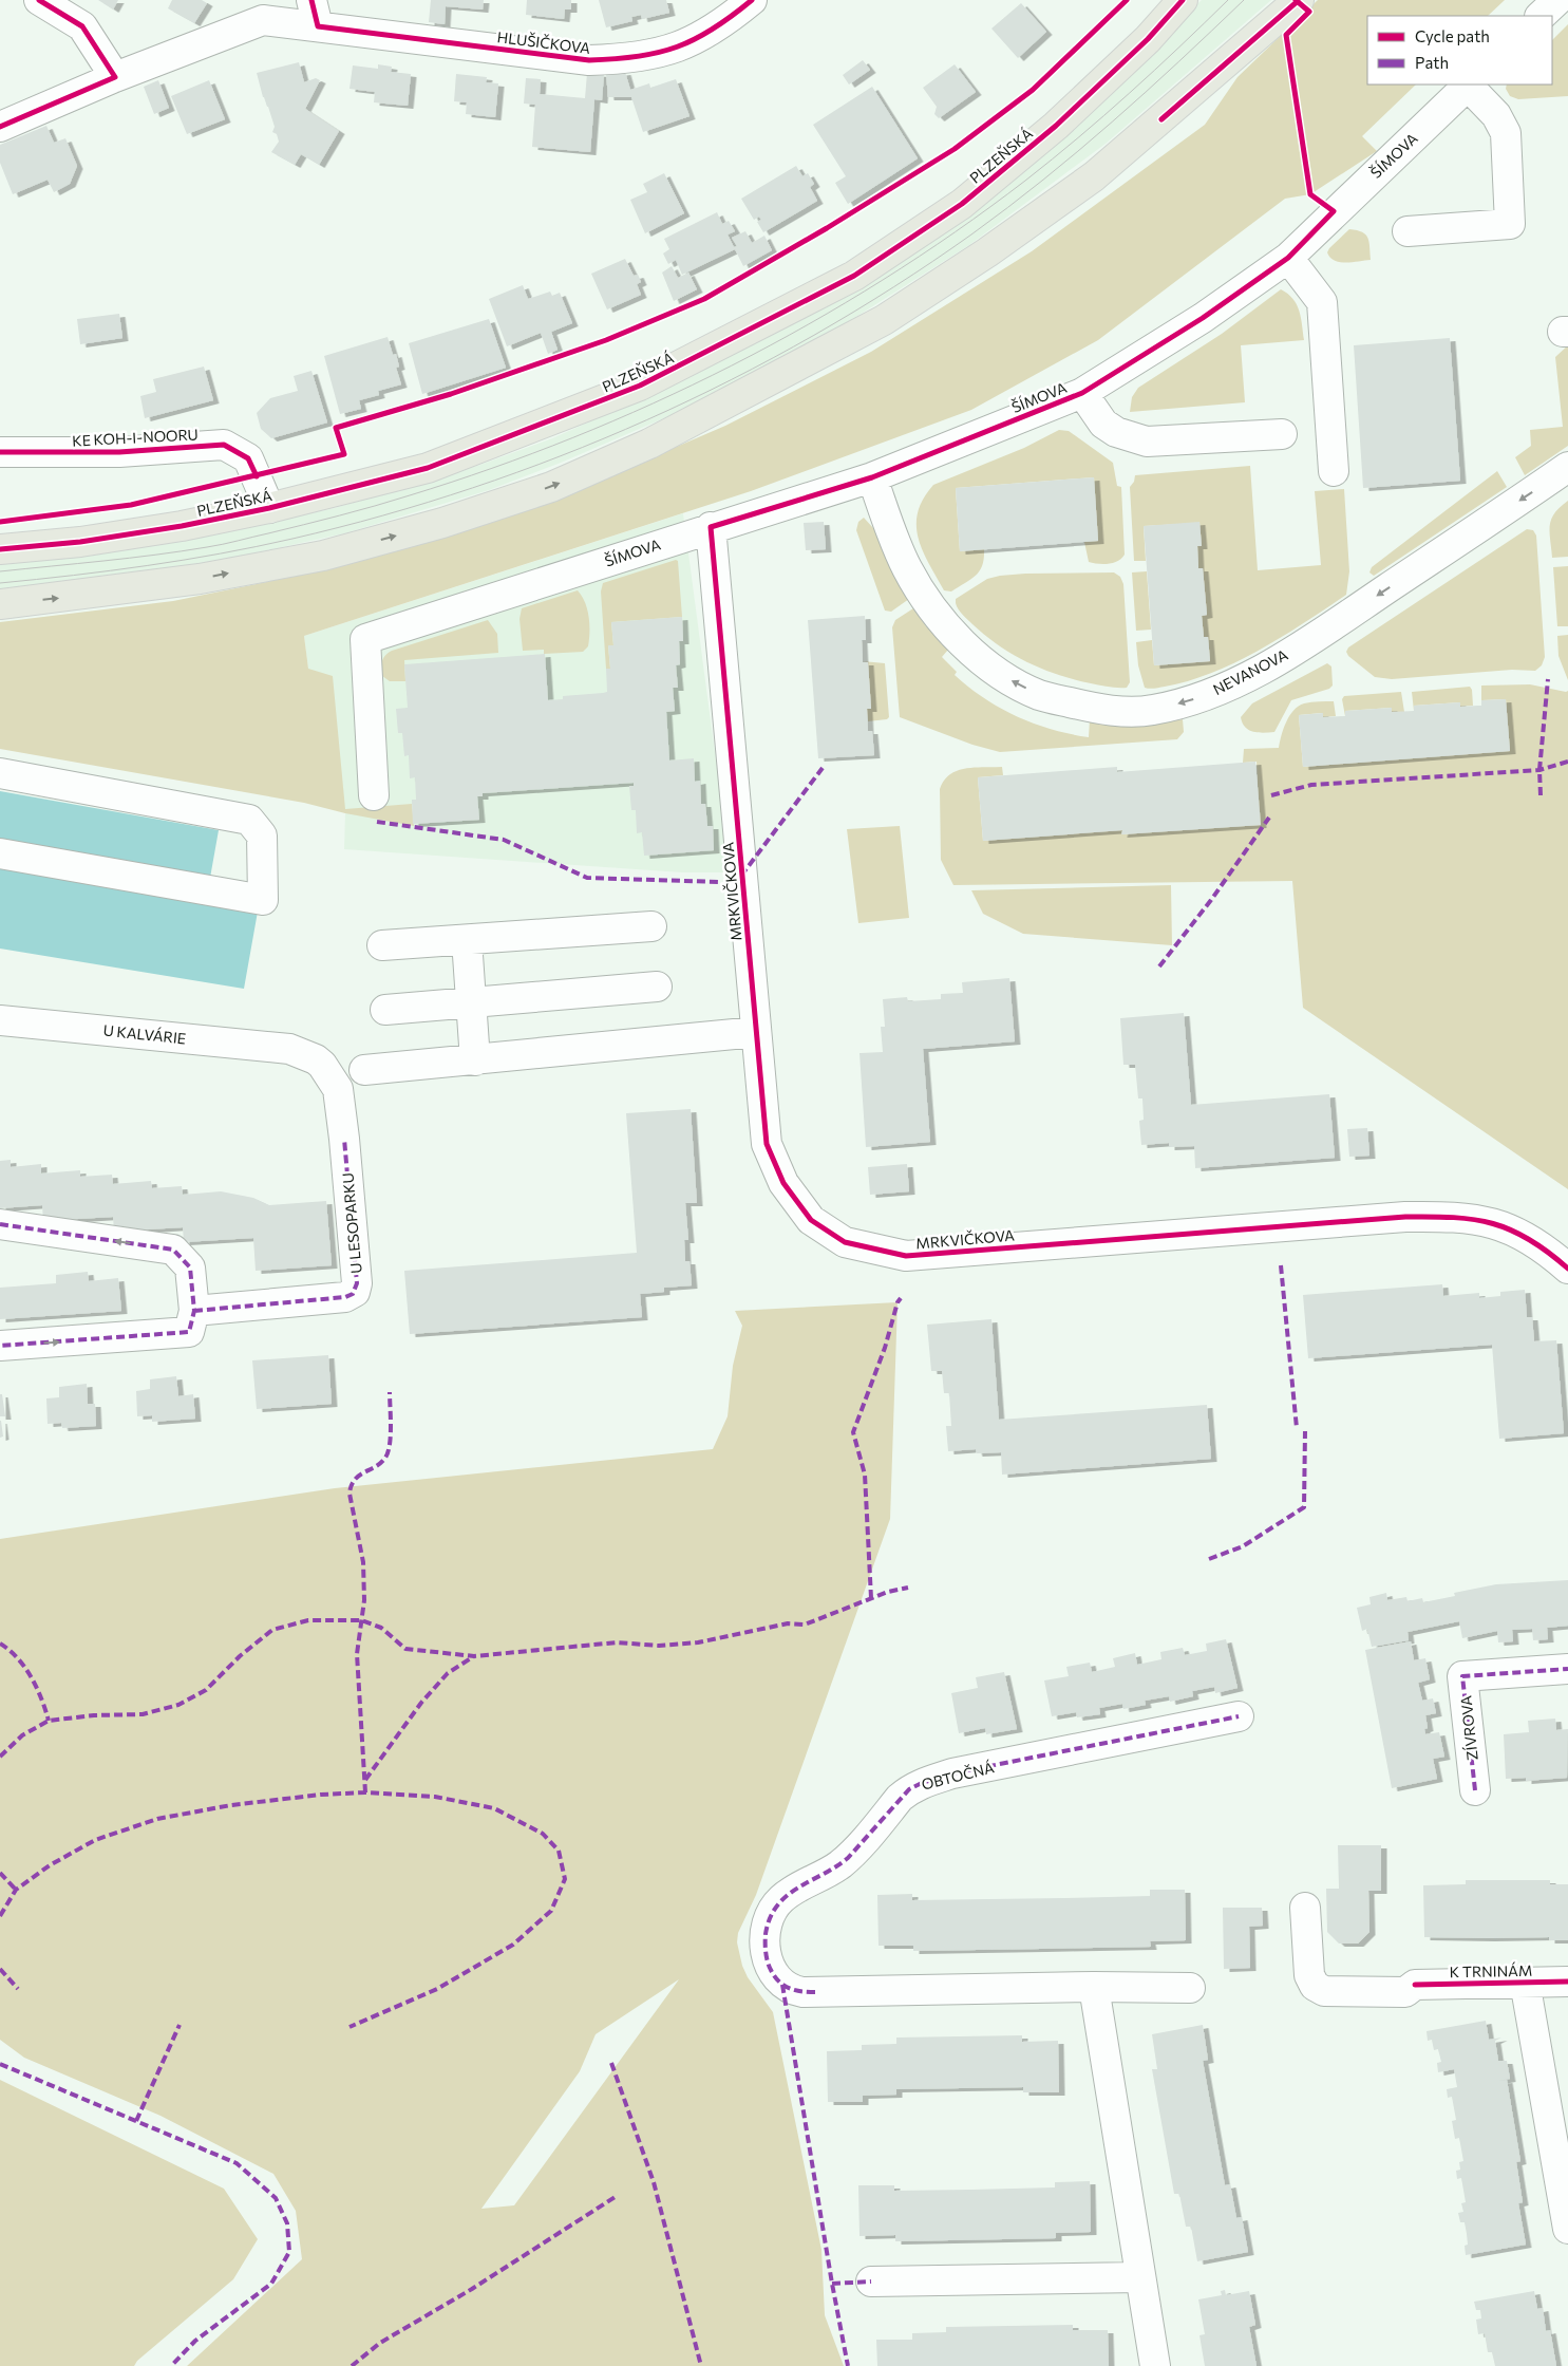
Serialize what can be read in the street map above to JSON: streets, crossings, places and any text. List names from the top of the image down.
{
  "streets": {
    "main road": ["PLZEŇSKÁ"],
    "street": [
      "HLUŠIČKOVA",
      "ŠÍMOVA",
      "KE KOH-I-NOORU",
      "NEVANOVA",
      "MRKVIČKOVA",
      "U KALVÁRIE",
      "U LESOPARKU",
      "ZÍVROVA",
      "OBTOČNÁ",
      "K TRNINÁM"
    ]
  },
  "crossings": [
    ["PLZEŇSKÁ", "KE KOH-I-NOORU"],
    ["ŠÍMOVA", "NEVANOVA"],
    ["ŠÍMOVA", "MRKVIČKOVA"],
    ["U KALVÁRIE", "U LESOPARKU"]
  ],
  "legend": ["Cycle path", "Path"]
}
